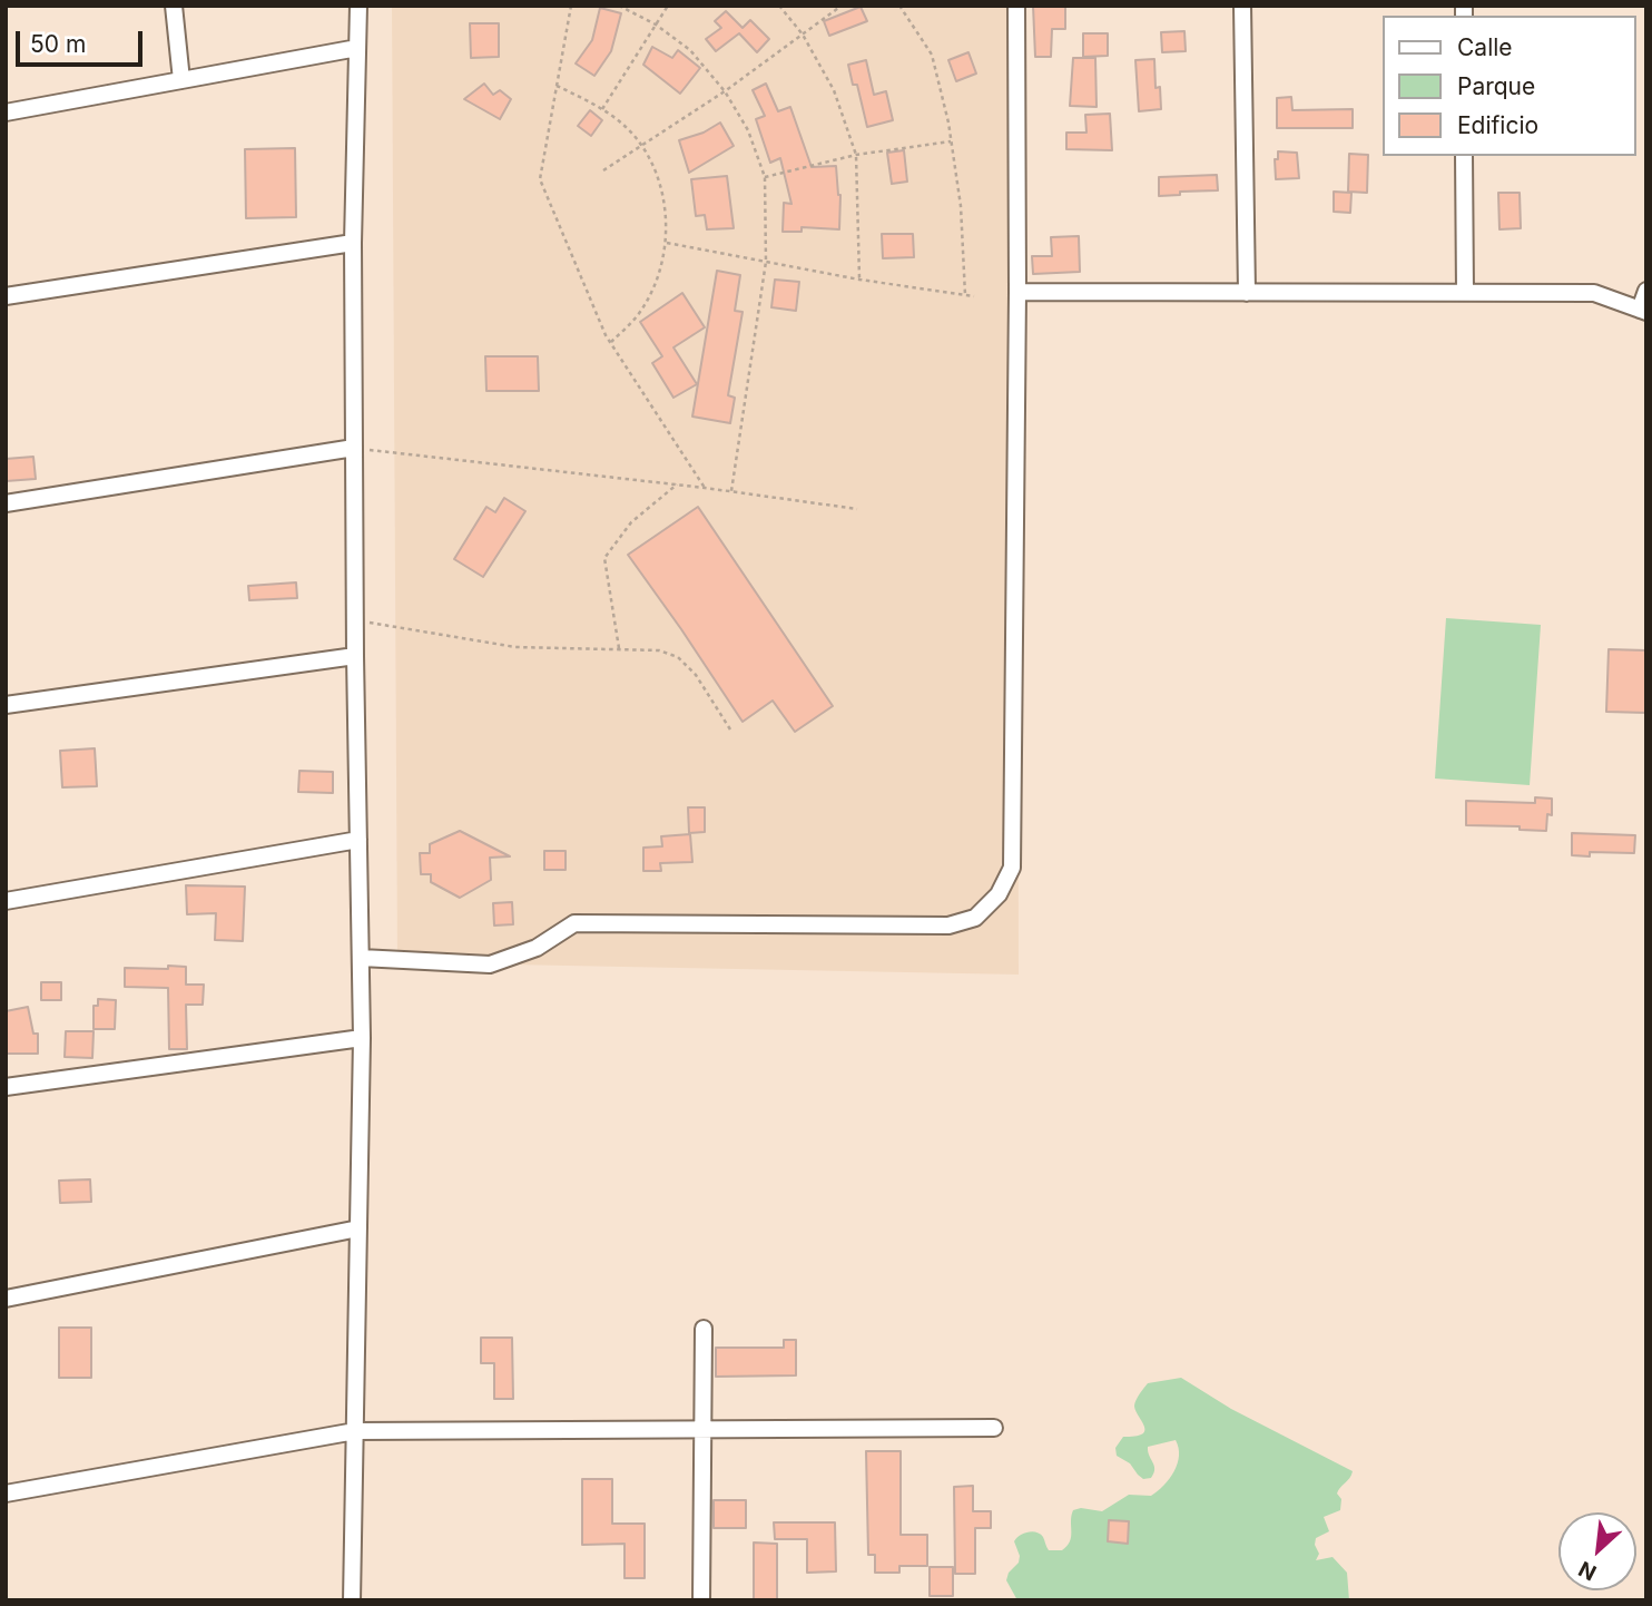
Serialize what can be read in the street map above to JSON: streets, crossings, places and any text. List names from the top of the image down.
{
  "legend": ["Calle", "Parque", "Edificio"],
  "scale_bar": "50 m",
  "north": "bottom left"
}
